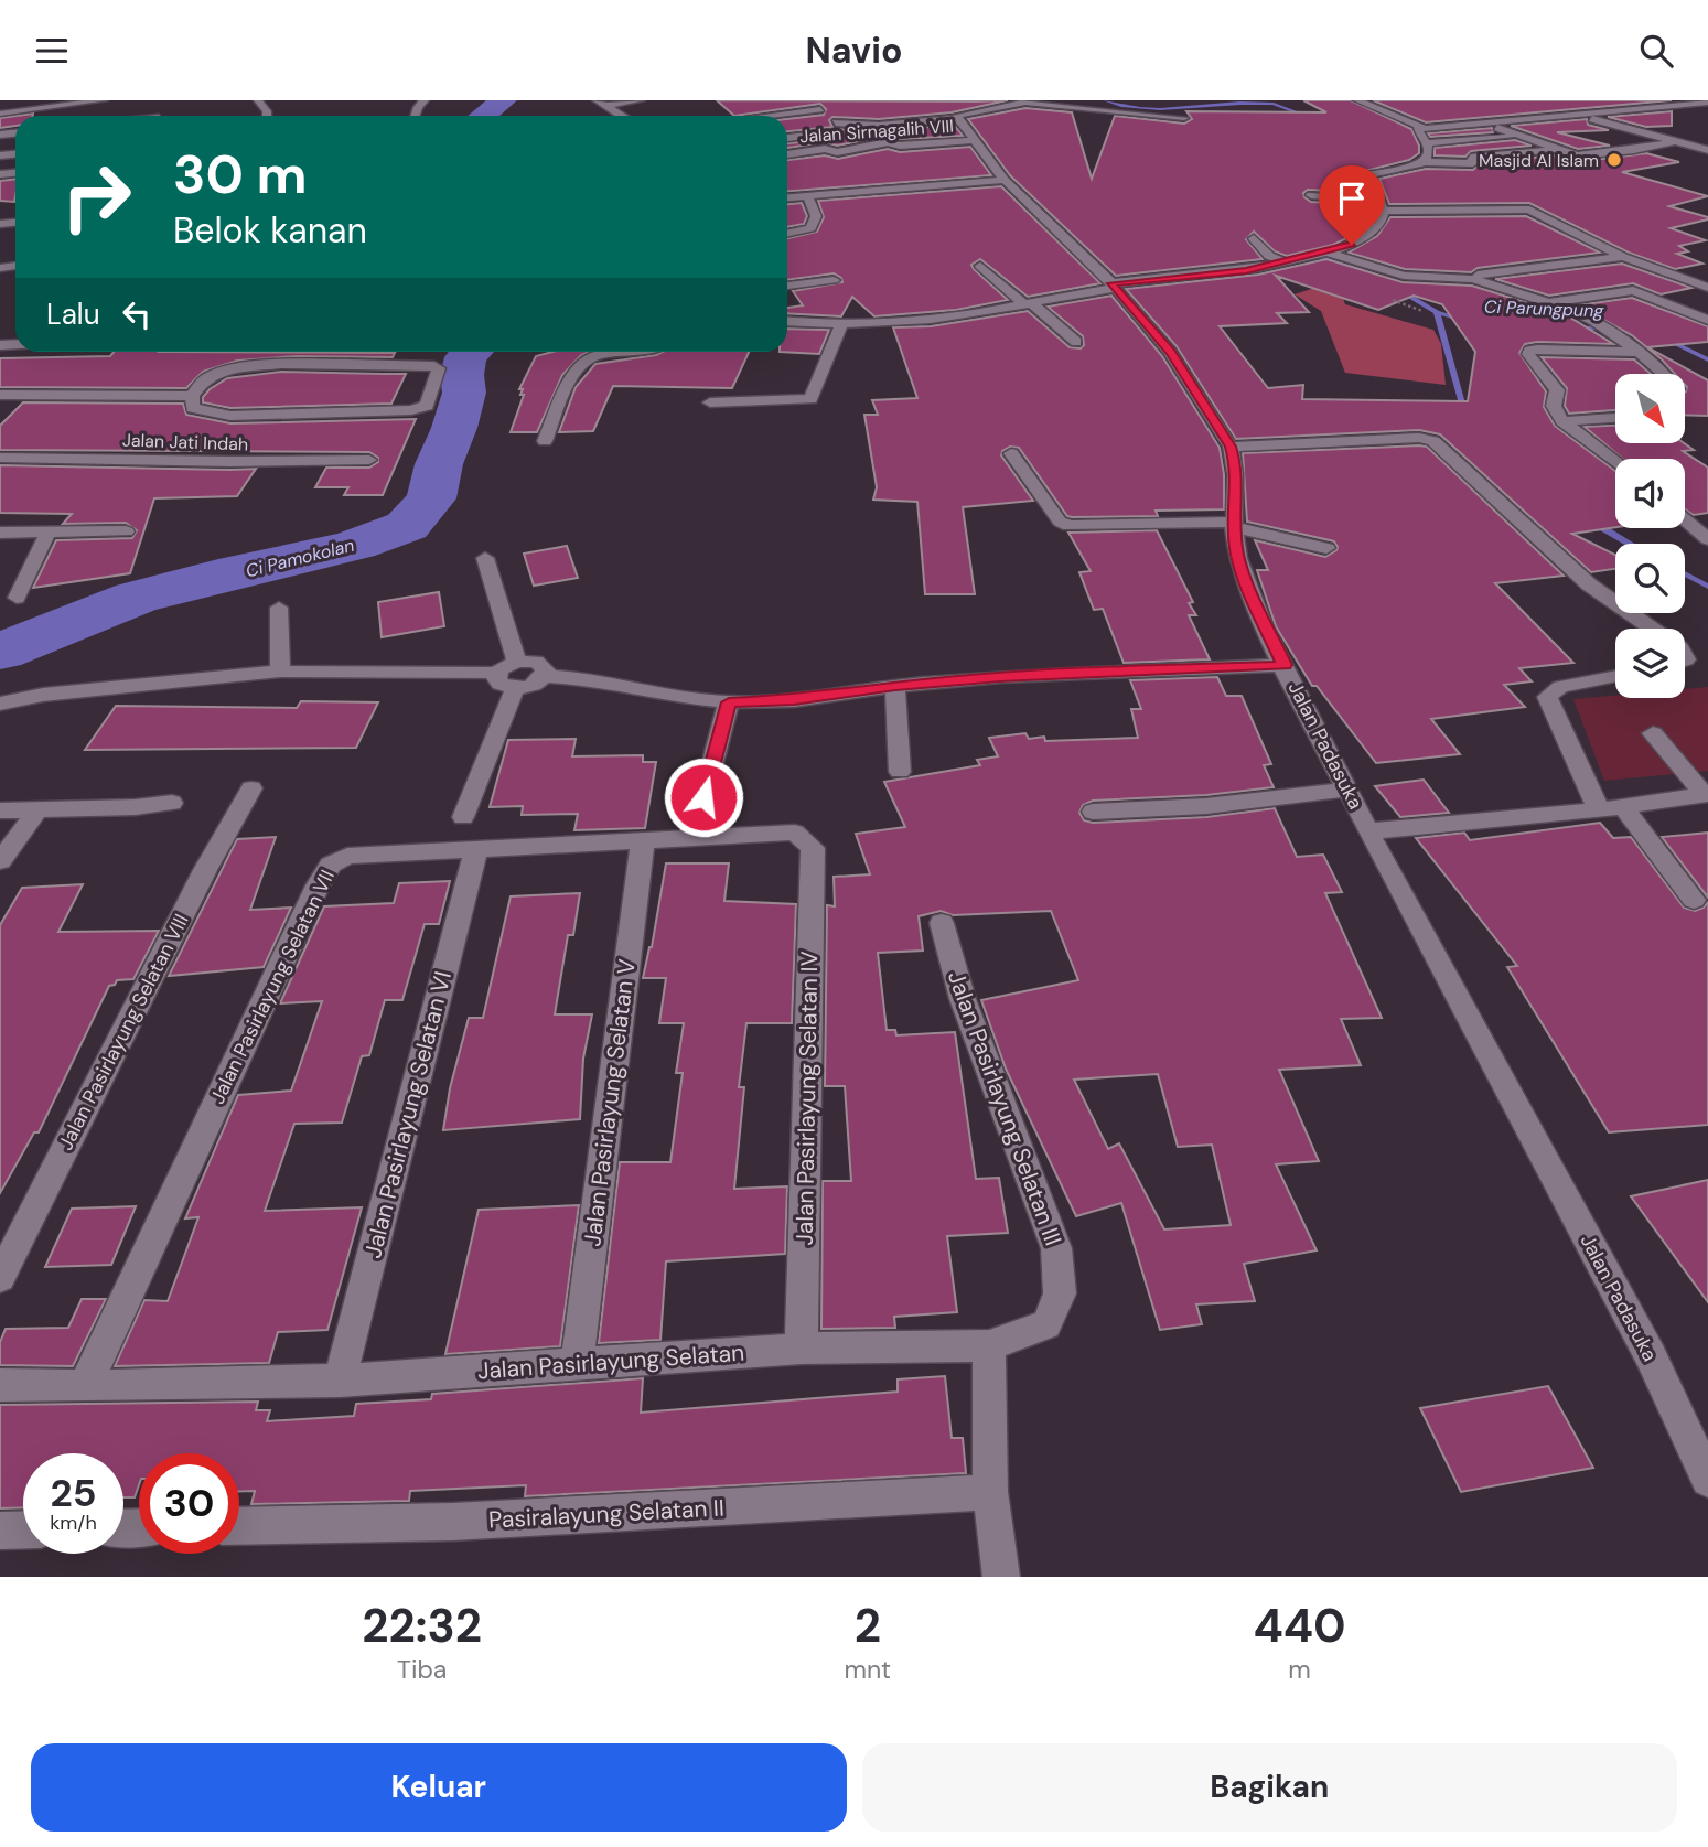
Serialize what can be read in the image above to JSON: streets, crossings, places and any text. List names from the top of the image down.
{
  "streets": {
    "street": [
      "Jalan Sirnagalih VIII",
      "Jalan Jati Indah",
      "Jalan Padasuka",
      "Jalan Pasirlayung Selatan VII",
      "Jalan Pasirlayung Selatan VIII",
      "Jalan Pasirlayung Selatan IV",
      "Jalan Pasirlayung Selatan V",
      "Jalan Pasirlayung Selatan III",
      "Jalan Pasirlayung Selatan VI",
      "Jalan Pasirlayung Selatan",
      "Pasiralayung Selatan II"
    ]
  },
  "crossings": [
    ["Jalan Sirnagalih VIII", "Jalan Padasuka"],
    ["Jalan Pasirlayung Selatan VII", "Jalan Pasirlayung Selatan IV"],
    ["Jalan Pasirlayung Selatan VII", "Jalan Pasirlayung Selatan V"],
    ["Jalan Pasirlayung Selatan VII", "Jalan Pasirlayung Selatan VI"],
    ["Jalan Pasirlayung Selatan VII", "Jalan Pasirlayung Selatan"],
    ["Jalan Pasirlayung Selatan IV", "Jalan Pasirlayung Selatan"],
    ["Jalan Pasirlayung Selatan V", "Jalan Pasirlayung Selatan"],
    ["Jalan Pasirlayung Selatan III", "Jalan Pasirlayung Selatan"],
    ["Jalan Pasirlayung Selatan VI", "Jalan Pasirlayung Selatan"]
  ],
  "water": ["Ci Parungpung", "Ci Pamokolan"],
  "places": ["Masjid Al Islam"],
  "north": "bottom right",
  "page": {
    "header": "Navio",
    "turn": ["30 m", "Belok kanan"],
    "then": "Lalu",
    "speed": "25 km/h",
    "limit": "30",
    "eta": [
      "22:32",
      "Tiba",
      "2",
      "mnt",
      "440",
      "m"
    ],
    "buttons": ["Keluar", "Bagikan"]
  }
}
